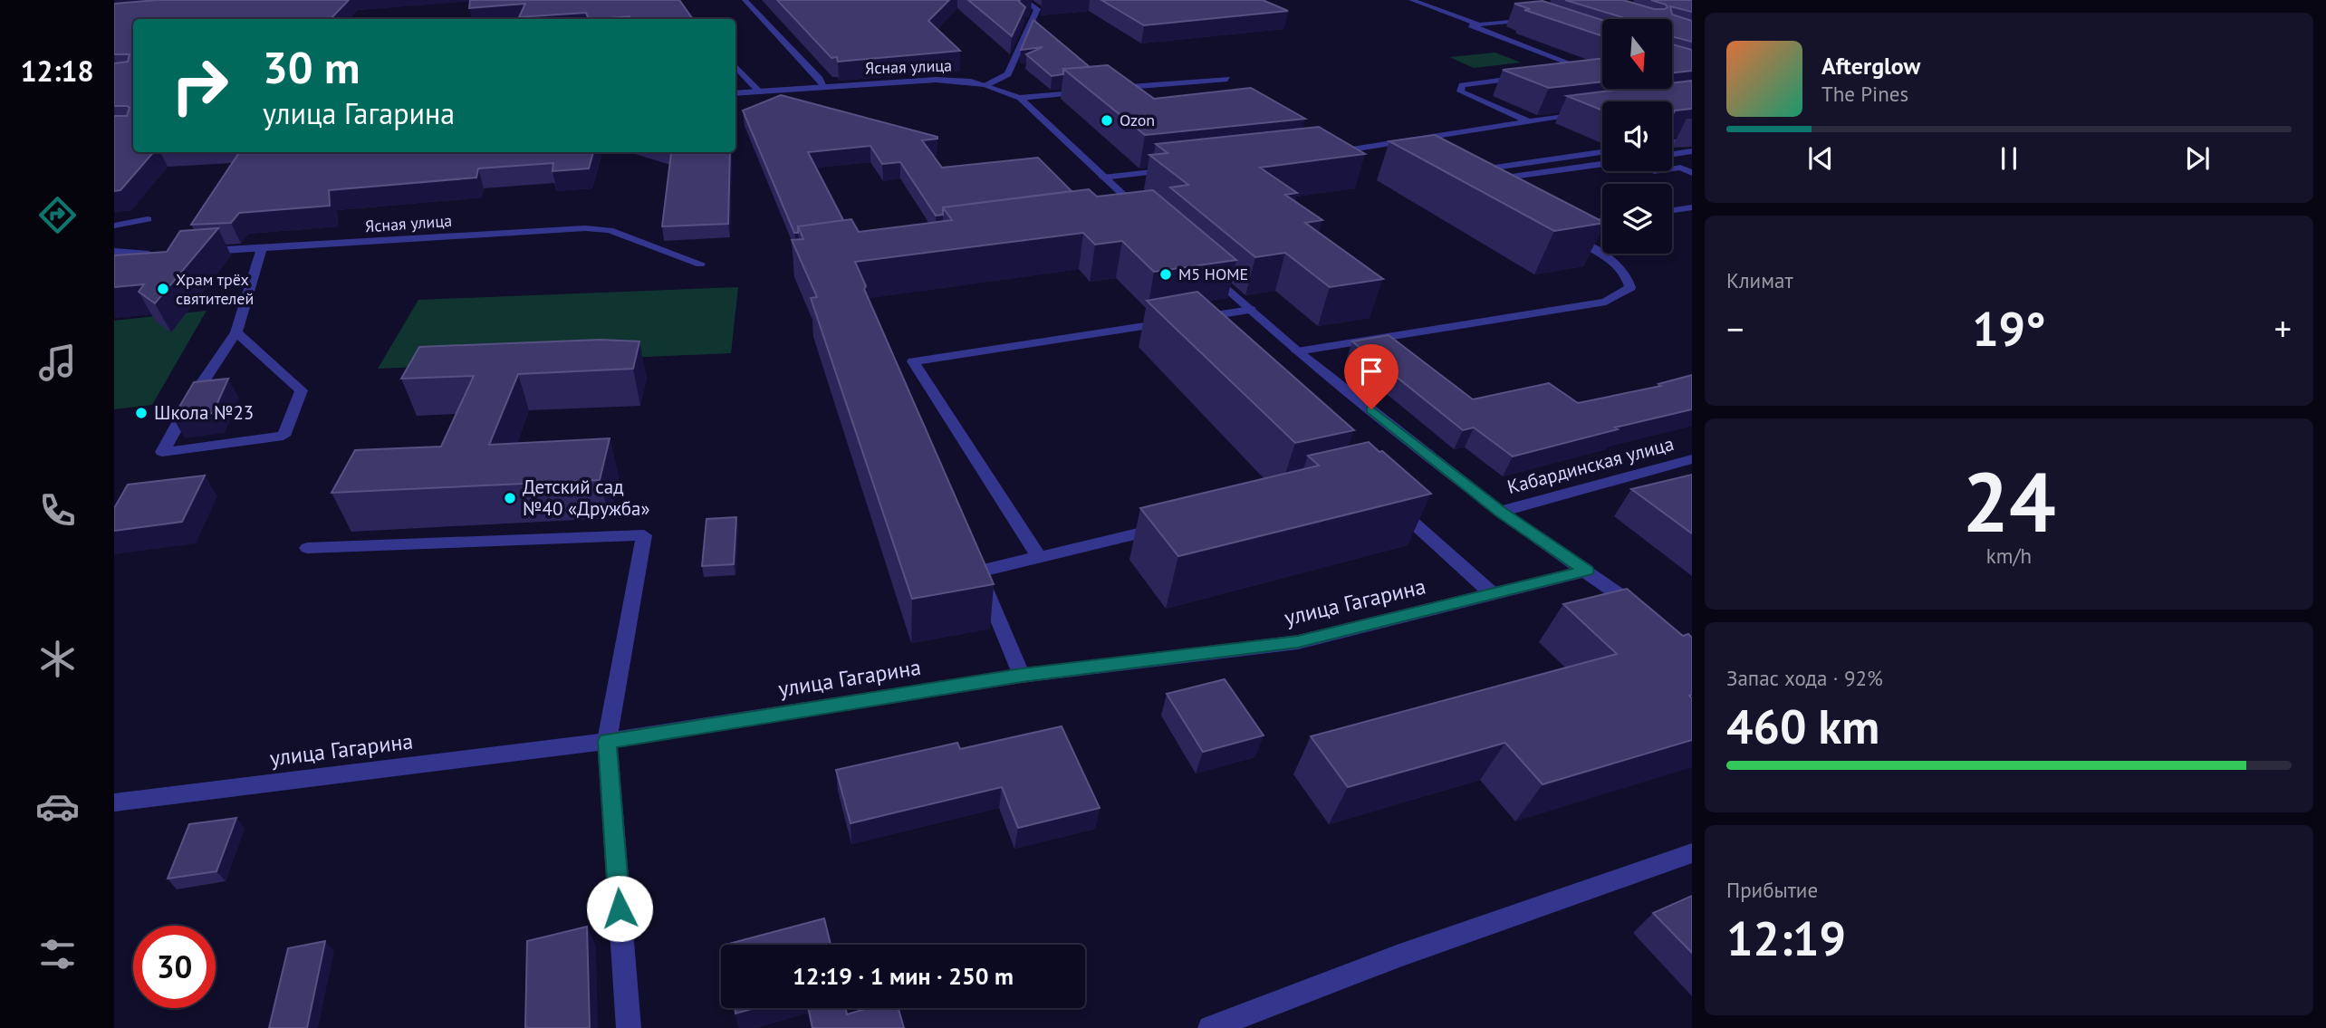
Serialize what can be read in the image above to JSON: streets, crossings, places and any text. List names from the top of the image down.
{
  "streets": {
    "street": ["Ясная улица", "Кабардинская улица", "улица Гагарина"]
  },
  "places": [
    "Ozon",
    "M5 HOME",
    "Храм трёх святителей",
    "Школа №23",
    "Детский сад №40 «Дружба»"
  ],
  "north": "bottom",
  "page": {
    "tabs": "12:18",
    "turn": ["30 m", "улица Гагарина"],
    "song": ["Afterglow", "The Pines"],
    "tile": [
      "Климат",
      ["24", "km/h"],
      ["Запас хода · 92%", "460 km"],
      ["Прибытие", "12:19"]
    ],
    "heat": ["−", "19°", "+"],
    "limit": "30",
    "trip": "12:19 · 1 мин · 250 m"
  }
}
